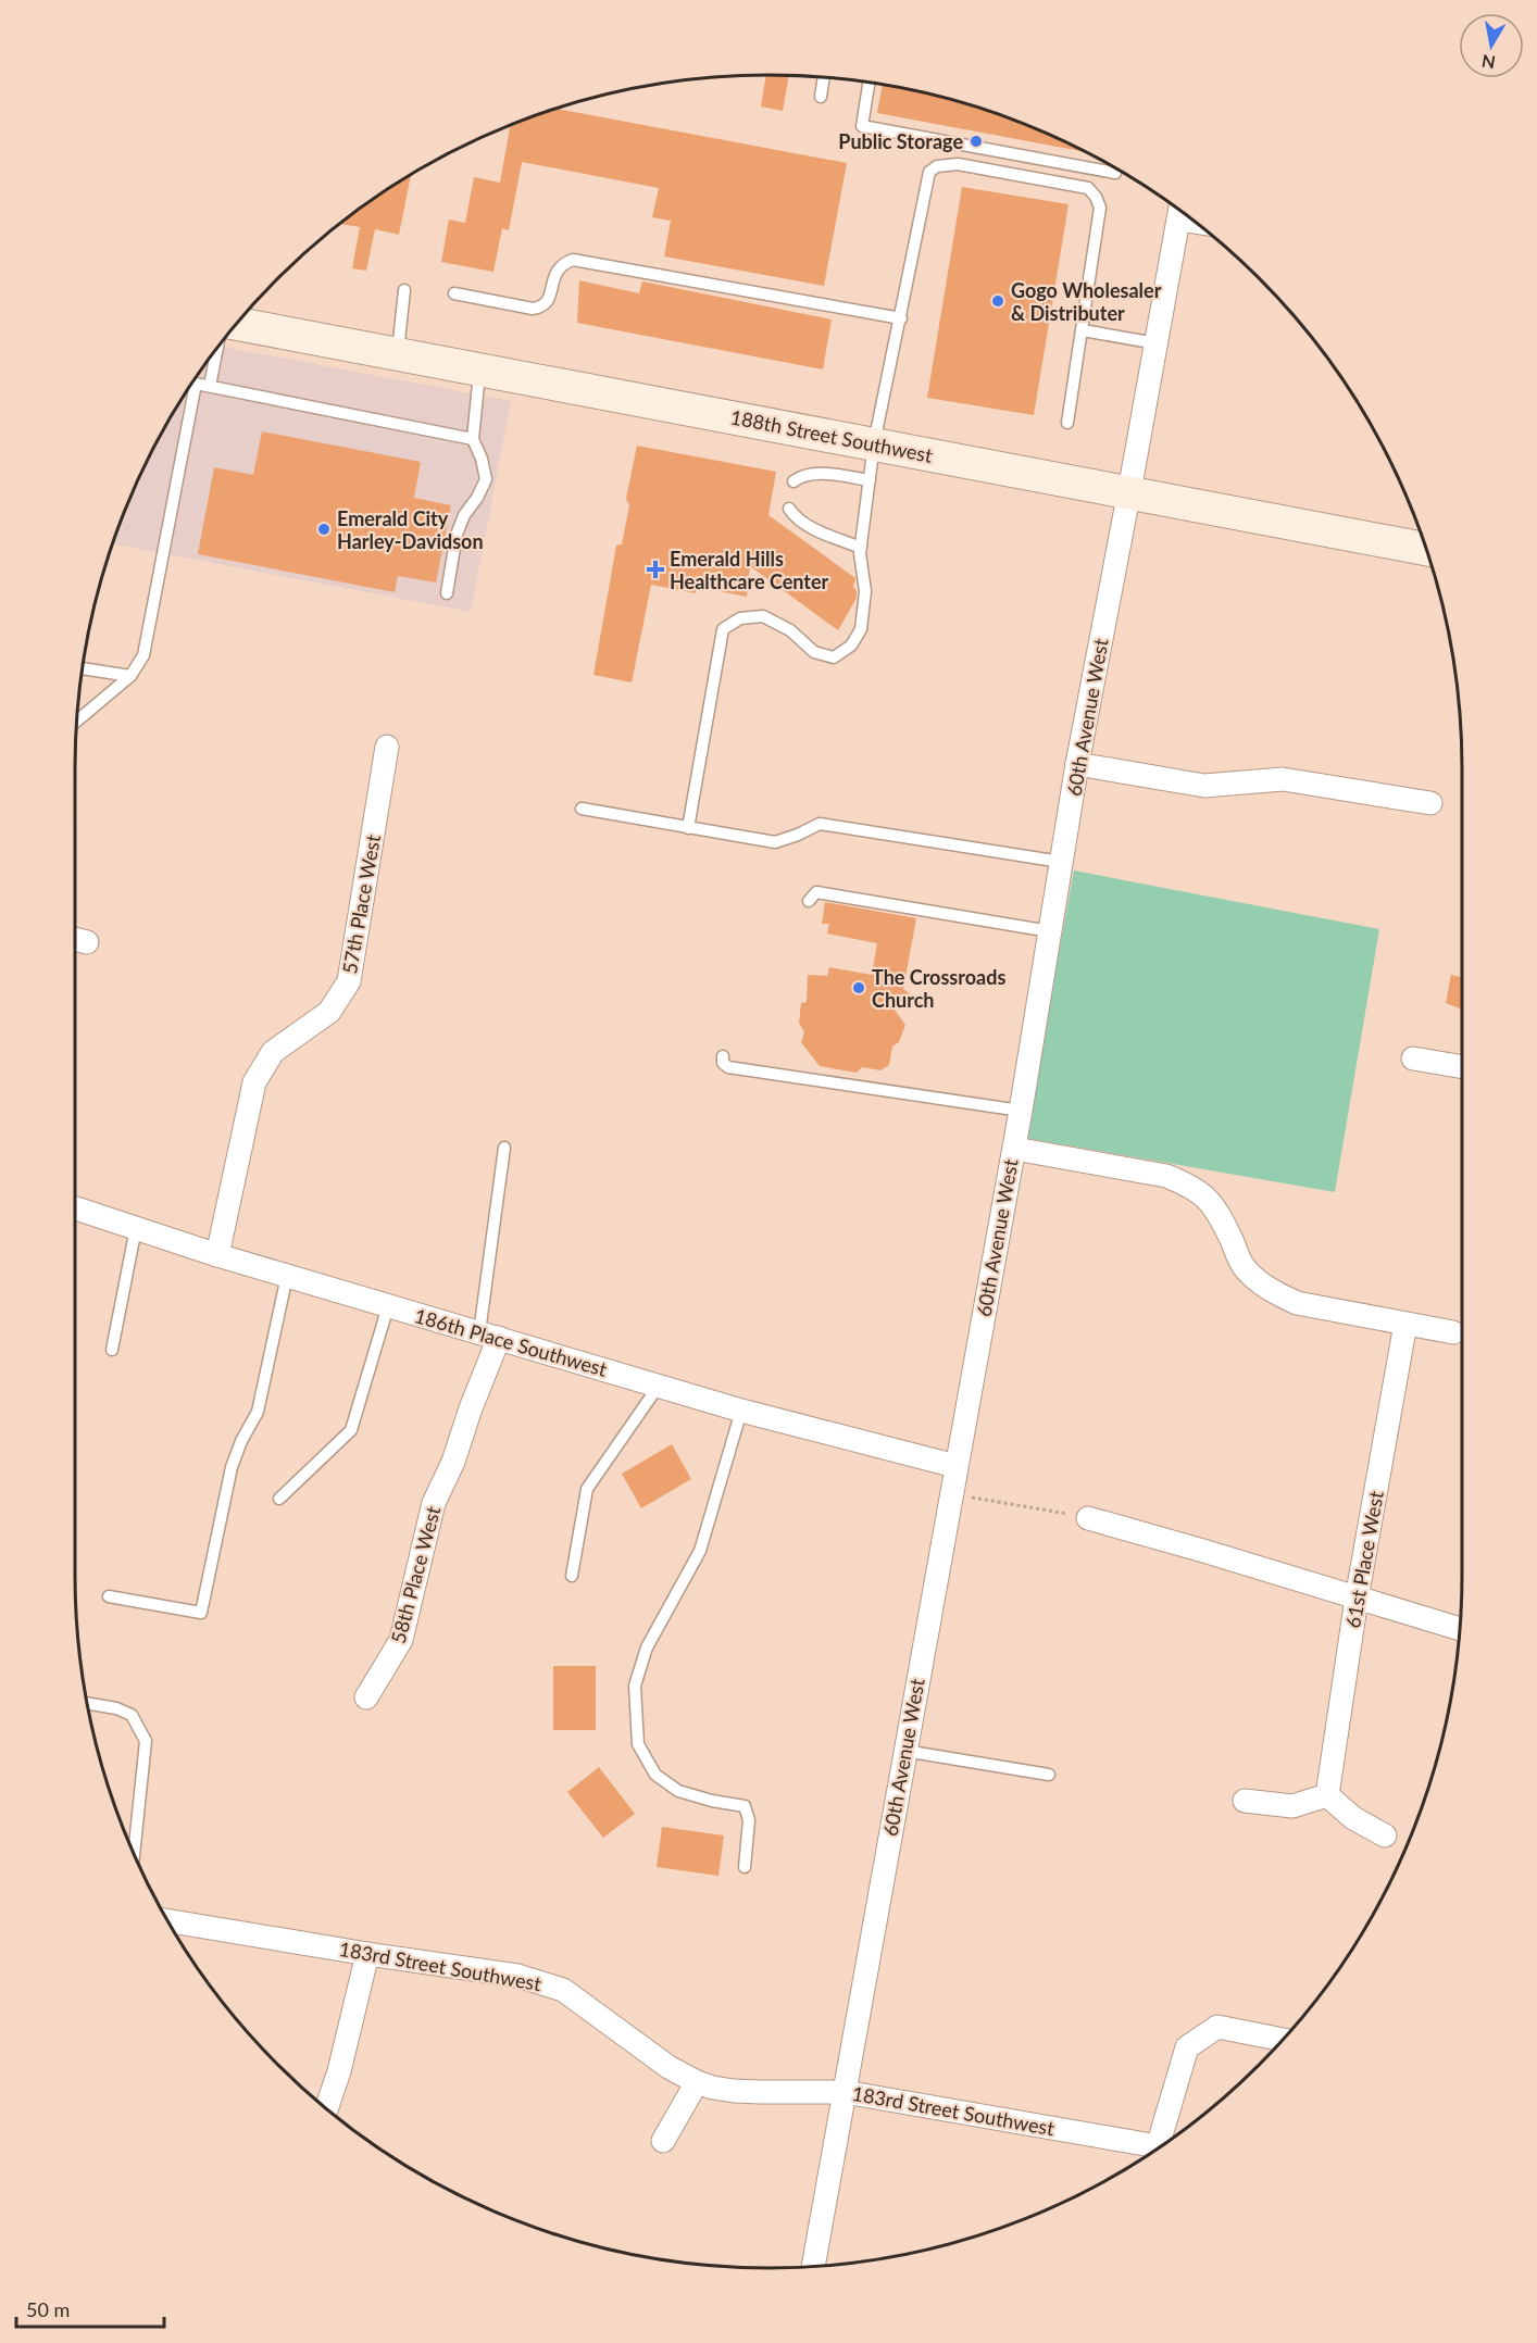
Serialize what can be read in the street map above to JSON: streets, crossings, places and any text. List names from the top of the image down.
{
  "streets": {
    "street": [
      "188th Street Southwest",
      "60th Avenue West",
      "57th Place West",
      "186th Place Southwest",
      "61st Place West",
      "58th Place West",
      "183rd Street Southwest"
    ]
  },
  "crossings": [
    ["188th Street Southwest", "60th Avenue West"],
    ["60th Avenue West", "186th Place Southwest"],
    ["60th Avenue West", "183rd Street Southwest"],
    ["57th Place West", "186th Place Southwest"],
    ["186th Place Southwest", "58th Place West"]
  ],
  "places": {
    "other": [
      "Public Storage",
      "Gogo Wholesaler & Distributer",
      "Emerald City Harley-Davidson",
      "The Crossroads Church"
    ],
    "health": ["Emerald Hills Healthcare Center"]
  },
  "scale_bar": "50 m",
  "north": "bottom"
}
